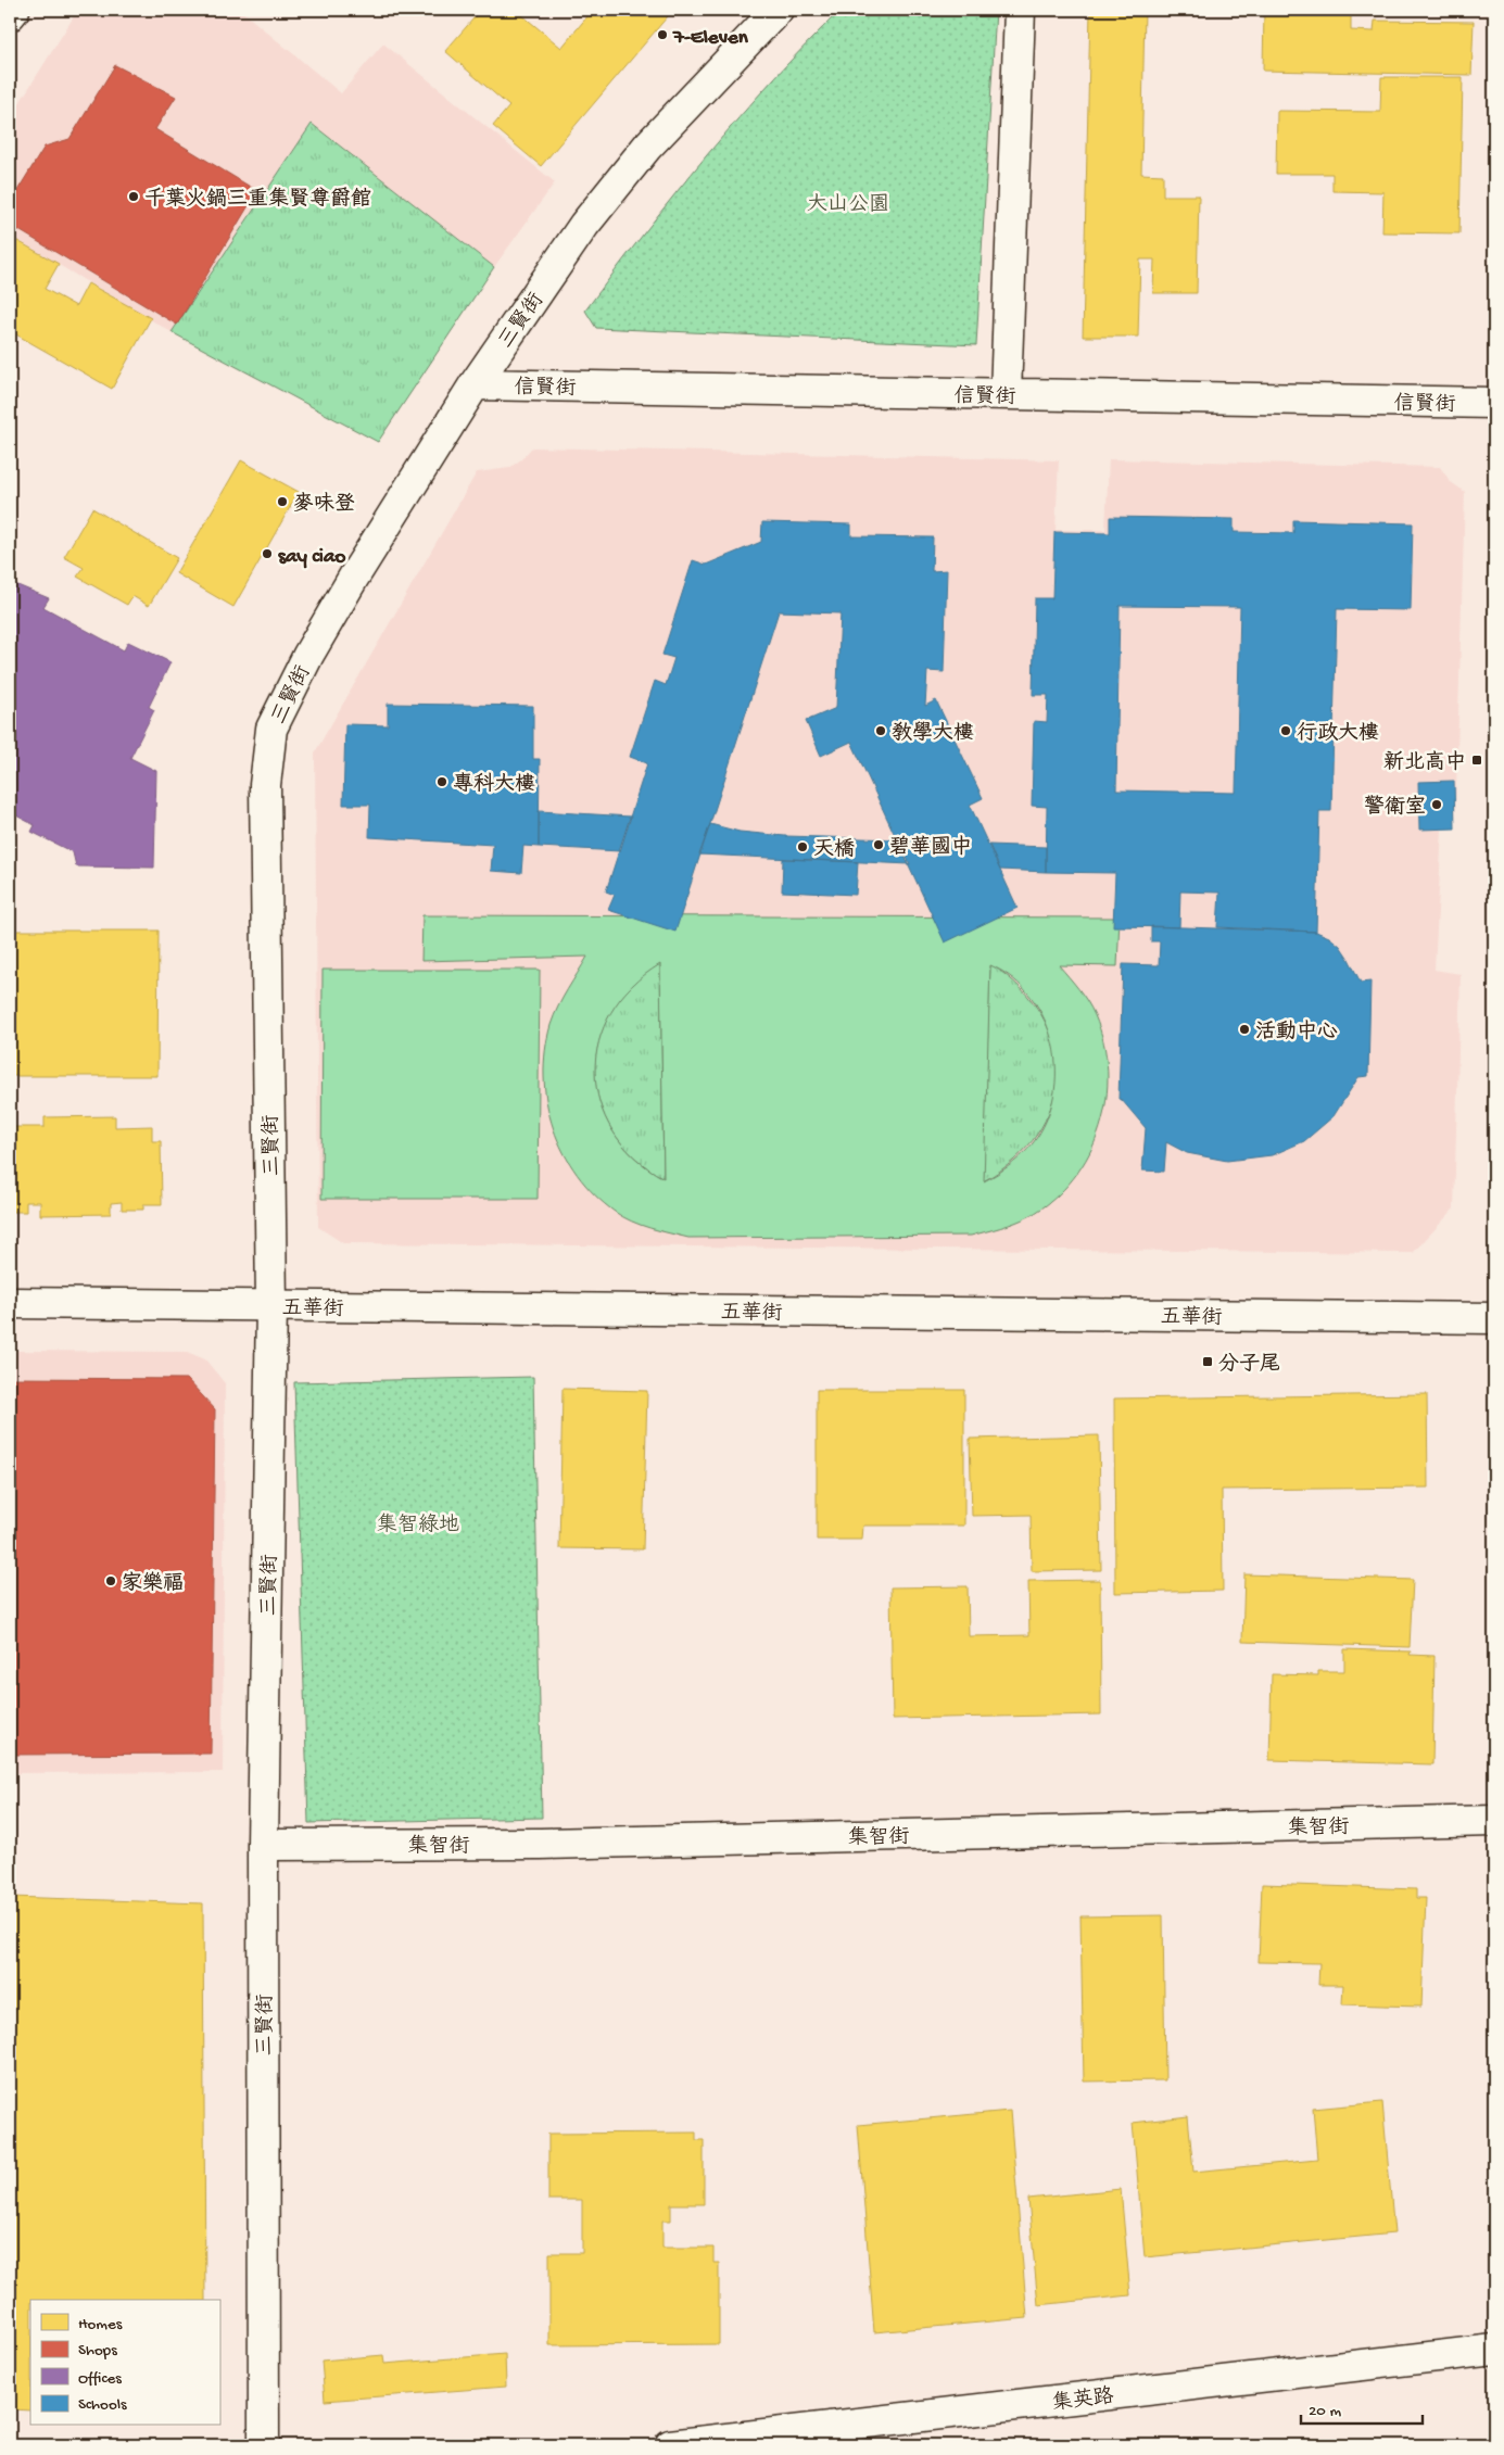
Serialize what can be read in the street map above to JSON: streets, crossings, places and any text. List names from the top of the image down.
{
  "streets": {
    "street": [
      "三賢街",
      "信賢街",
      "五華街",
      "集智街",
      "集英路"
    ]
  },
  "crossings": [
    ["三賢街", "信賢街"],
    ["三賢街", "五華街"],
    ["三賢街", "集智街"]
  ],
  "parks": ["大山公園", "集智綠地"],
  "places": {
    "other": [
      "7-Eleven",
      "千葉火鍋三重集賢尊爵館",
      "麥味登",
      "say ciao",
      "教學大樓",
      "行政大樓",
      "專科大樓",
      "警衛室",
      "碧華國中",
      "天橋",
      "活動中心",
      "家樂福"
    ],
    "transit": ["新北高中", "分子尾"]
  },
  "legend": [
    "Homes",
    "Shops",
    "Offices",
    "Schools"
  ],
  "scale_bar": "20 m"
}
